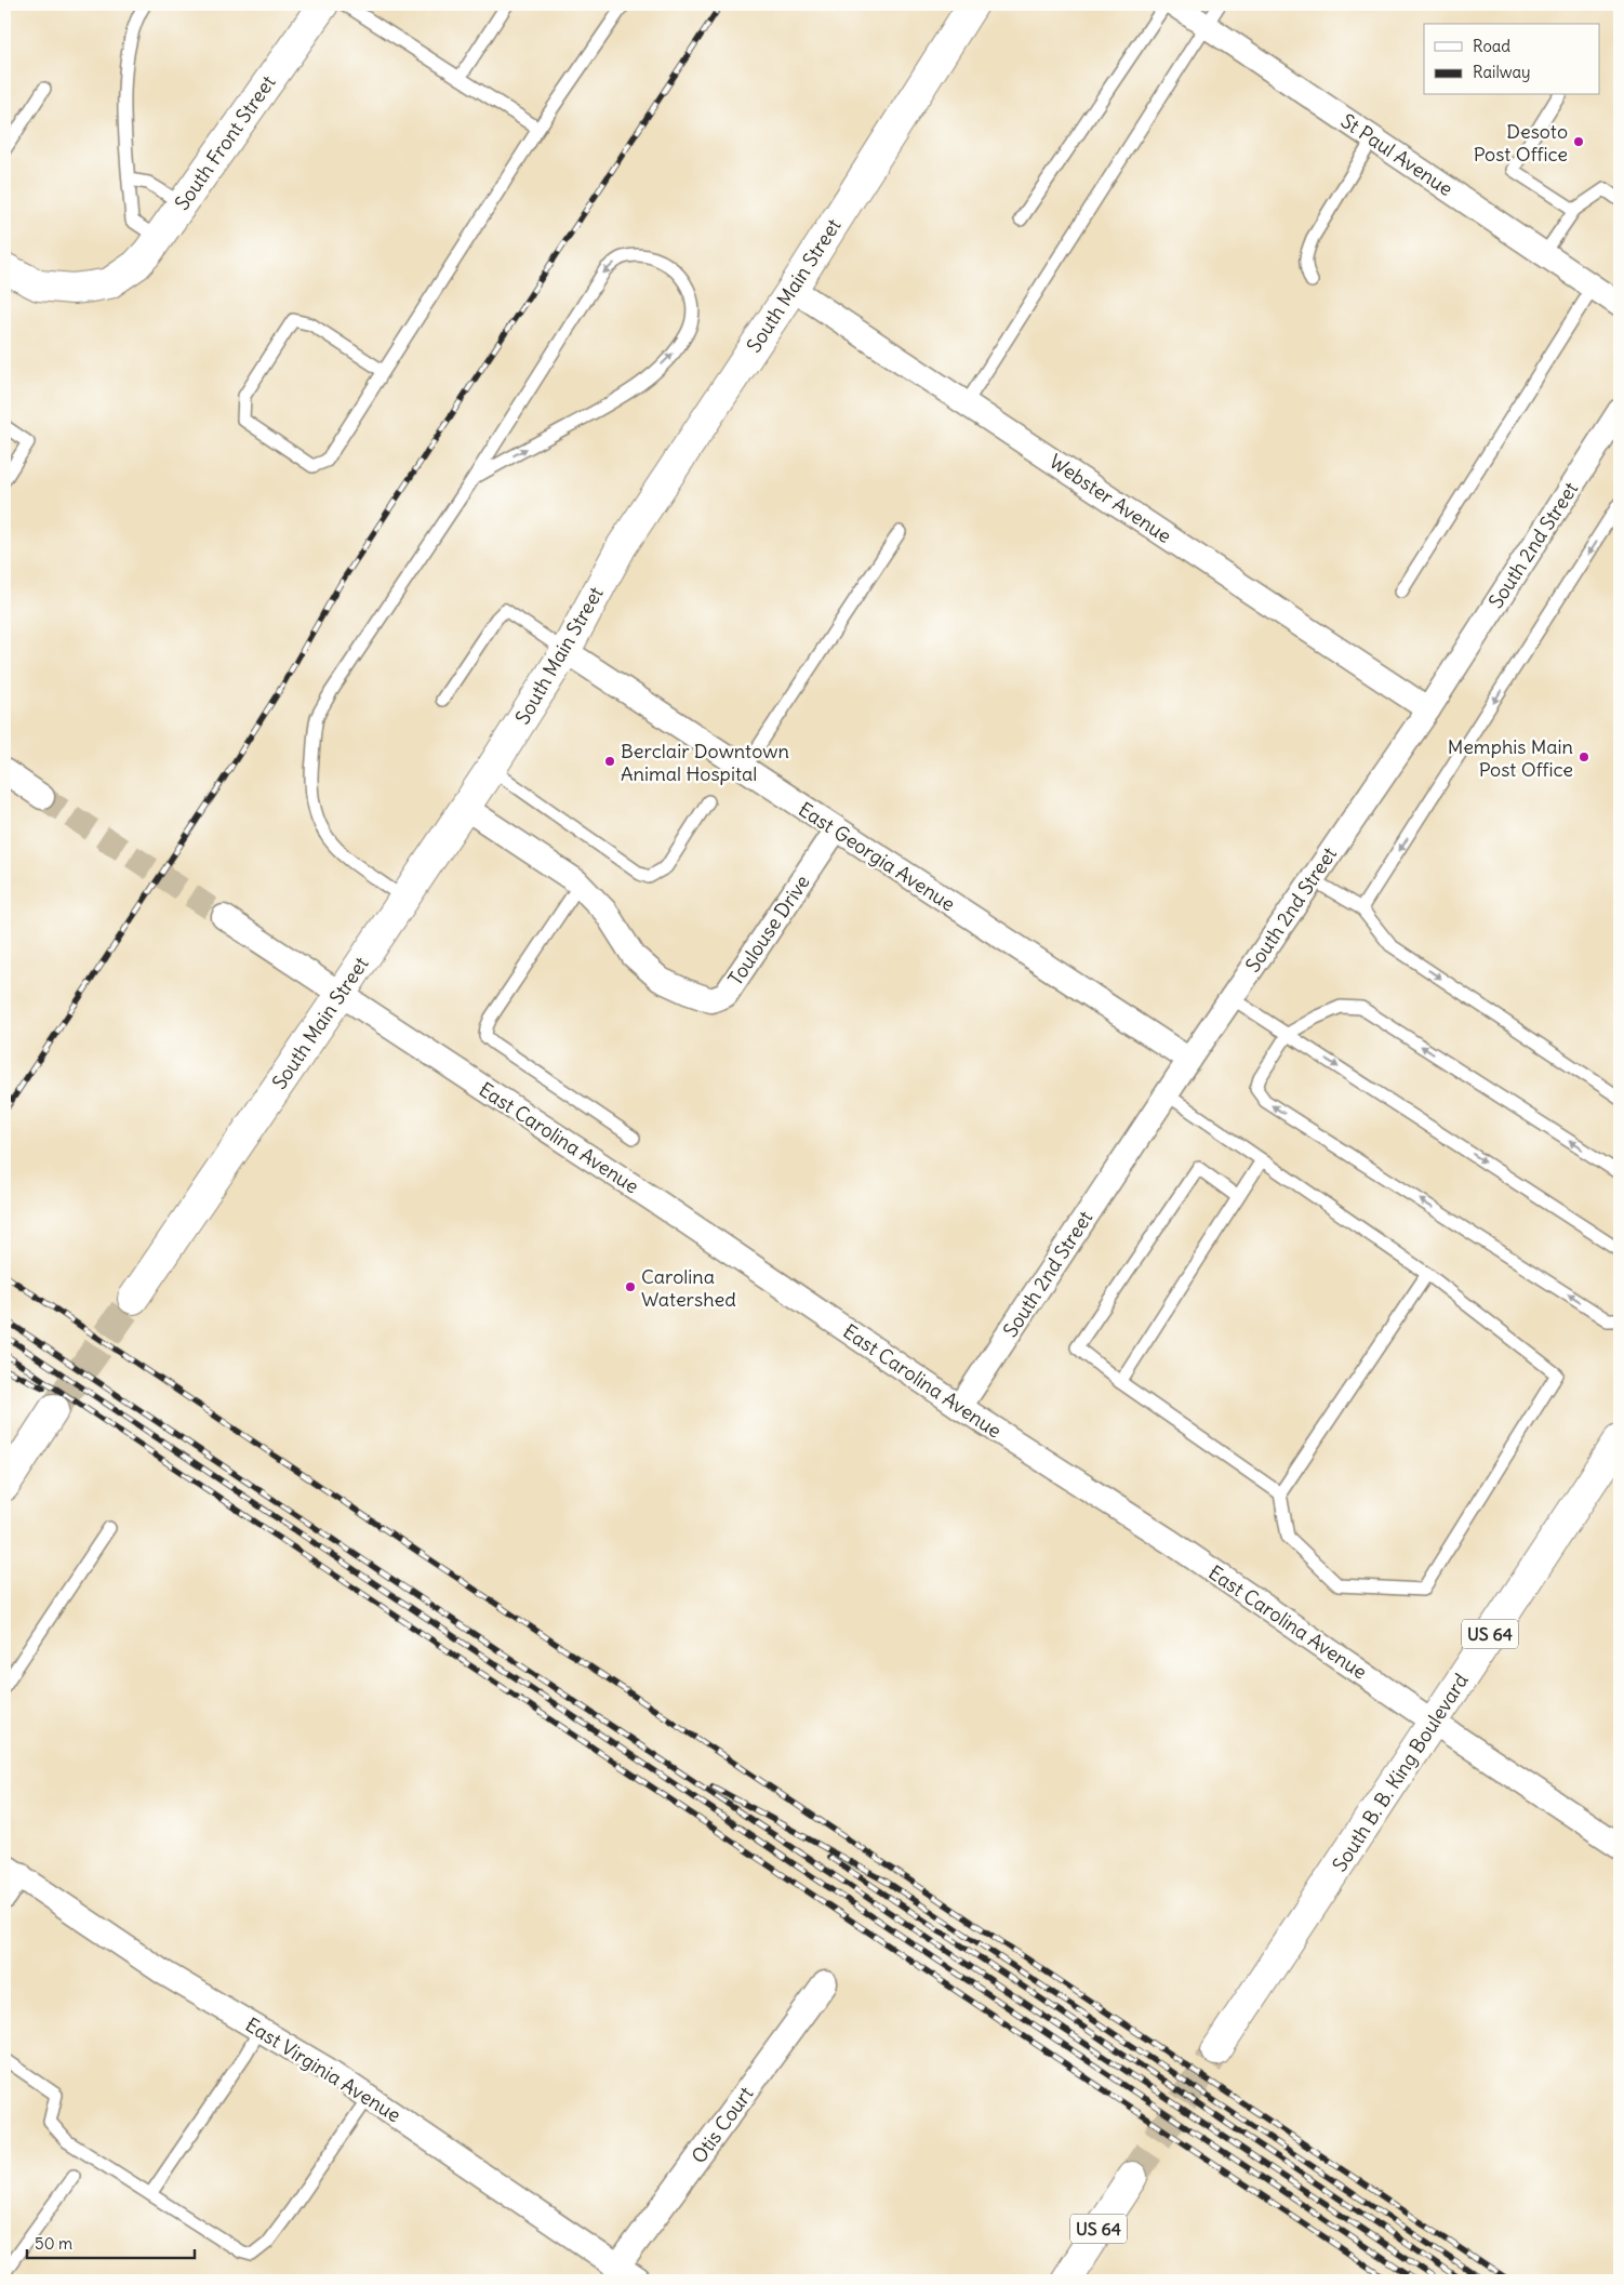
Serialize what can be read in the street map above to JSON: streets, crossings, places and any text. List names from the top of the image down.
{
  "streets": {
    "main road": [
      "South Front Street",
      "South Main Street",
      "US 64",
      "South B. B. King Boulevard"
    ],
    "street": [
      "St Paul Avenue",
      "Webster Avenue",
      "South 2nd Street",
      "East Georgia Avenue",
      "Toulouse Drive",
      "East Carolina Avenue",
      "East Virginia Avenue",
      "Otis Court"
    ]
  },
  "crossings": [
    ["South Main Street", "Webster Avenue"],
    ["South Main Street", "East Georgia Avenue"],
    ["South Main Street", "Toulouse Drive"],
    ["South Main Street", "East Carolina Avenue"],
    ["Webster Avenue", "South 2nd Street"],
    ["South 2nd Street", "East Georgia Avenue"],
    ["South 2nd Street", "East Carolina Avenue"],
    ["East Georgia Avenue", "Toulouse Drive"],
    ["East Carolina Avenue", "South B. B. King Boulevard"],
    ["East Virginia Avenue", "Otis Court"]
  ],
  "places": [
    "Desoto Post Office",
    "Memphis Main Post Office",
    "Berclair Downtown Animal Hospital",
    "Carolina Watershed"
  ],
  "legend": ["Road", "Railway"],
  "scale_bar": "50 m"
}
